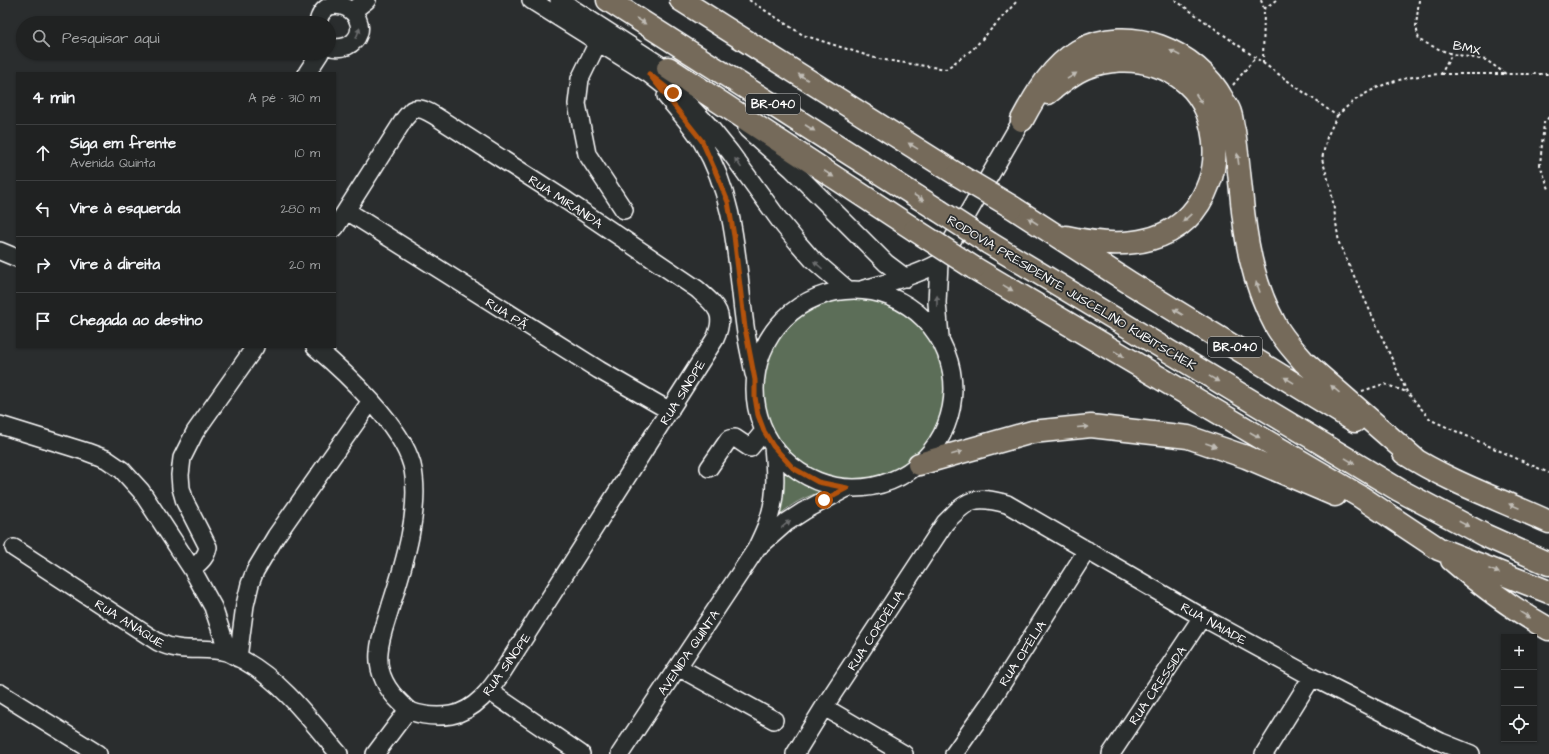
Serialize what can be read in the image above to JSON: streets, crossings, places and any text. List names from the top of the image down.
{
  "streets": {
    "highway": ["BR-040", "RODOVIA PRESIDENTE JUSCELINO KUBITSCHEK"],
    "street": [
      "RUA MIRANDA",
      "RUA PÃ",
      "RUA SINOPE",
      "RUA ANAQUE",
      "RUA NAIADE",
      "RUA CORDÉLIA",
      "AVENIDA QUINTA",
      "RUA OFÉLIA",
      "RUA CRESSIDA"
    ],
    "path": ["BMX"]
  },
  "crossings": [
    ["RUA MIRANDA", "RUA PÃ"],
    ["RUA MIRANDA", "RUA SINOPE"],
    ["RUA PÃ", "RUA SINOPE"],
    ["RUA NAIADE", "RUA CORDÉLIA"],
    ["RUA NAIADE", "RUA OFÉLIA"],
    ["RUA NAIADE", "RUA CRESSIDA"]
  ],
  "page": {
    "search": "Pesquisar aqui",
    "heading": ["4 min", "A pé · 310 m"],
    "list": [
      ["Siga em frente", "Avenida Quinta", "10 m"],
      ["Vire à esquerda", "280 m"],
      ["Vire à direita", "20 m"],
      "Chegada ao destino"
    ],
    "map_buttons": ["+", "−"]
  }
}
